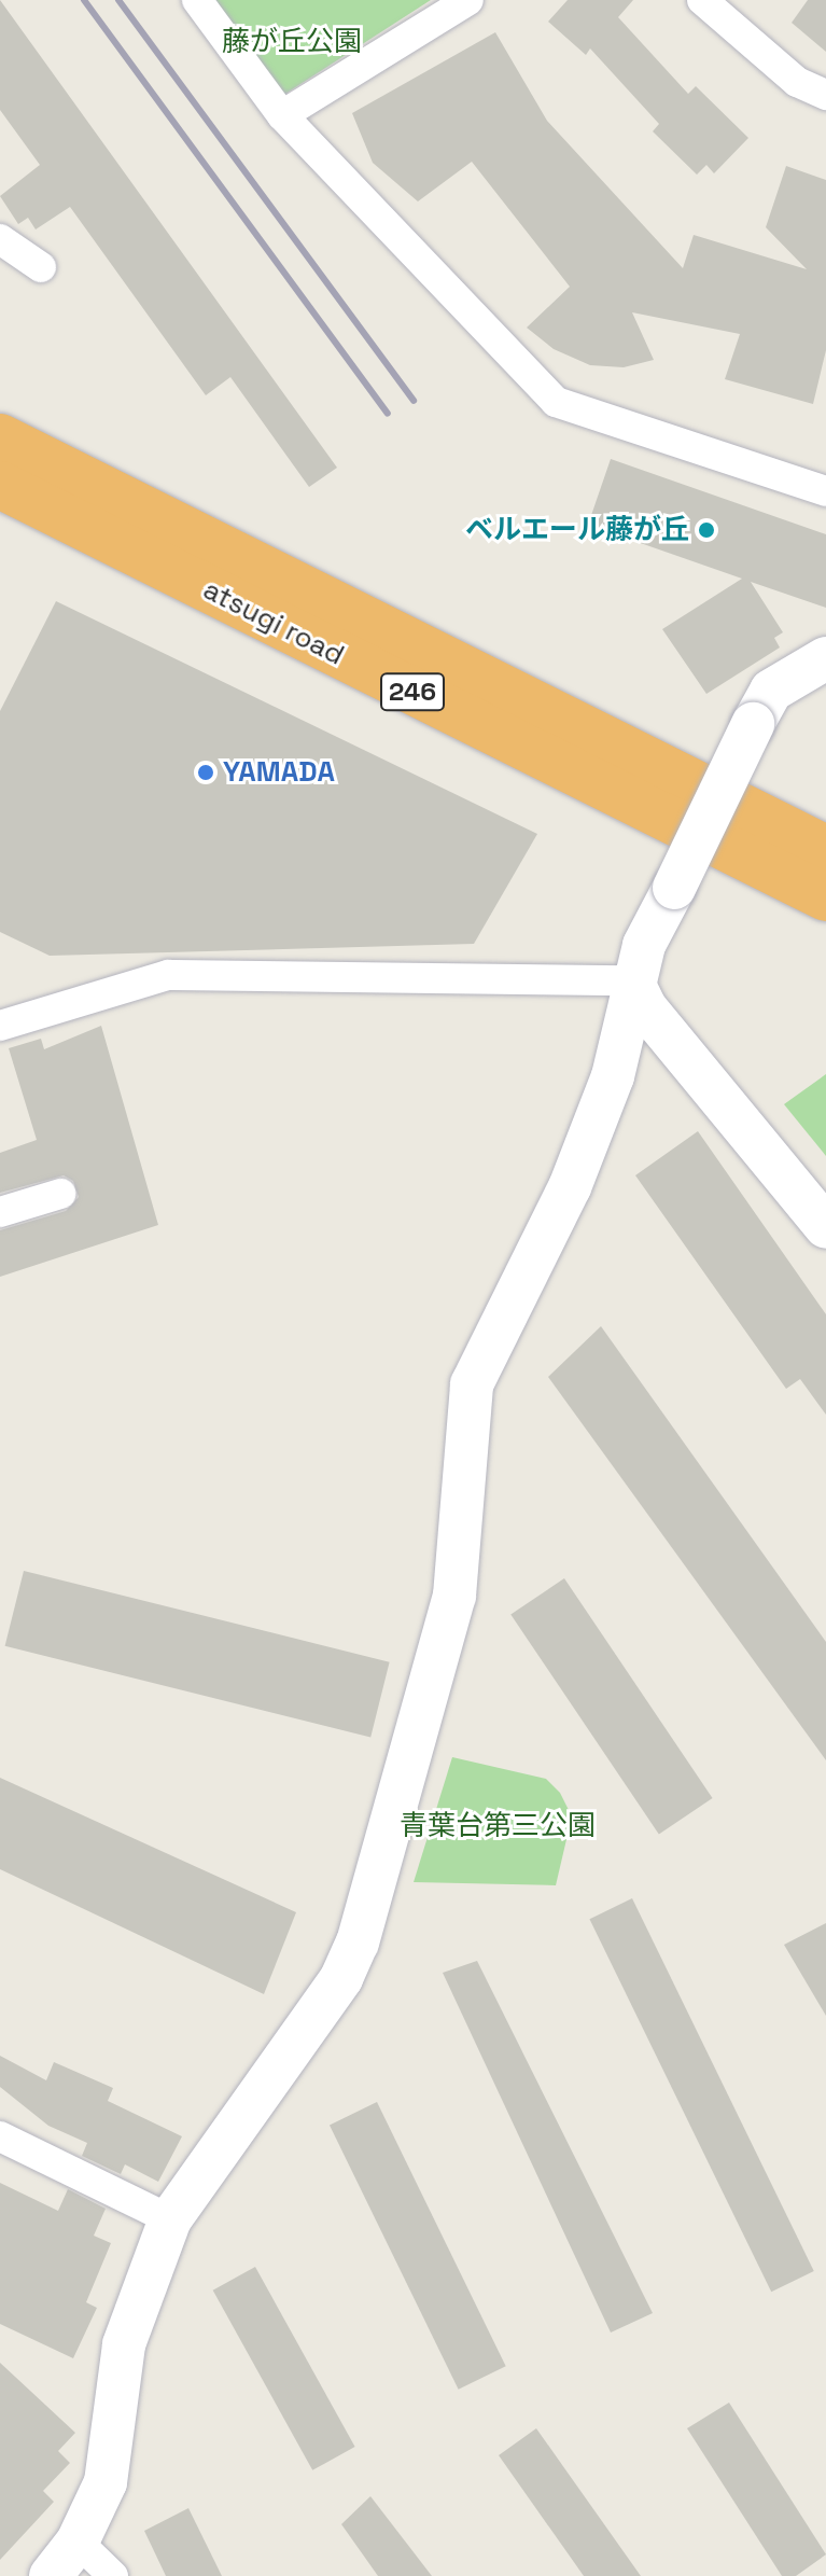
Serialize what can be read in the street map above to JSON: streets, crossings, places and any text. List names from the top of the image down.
{
  "streets": {
    "highway": ["atsugi road", "246"]
  },
  "parks": ["藤が丘公園", "青葉台第三公園"],
  "places": ["ベルエール藤が丘", "YAMADA"]
}
